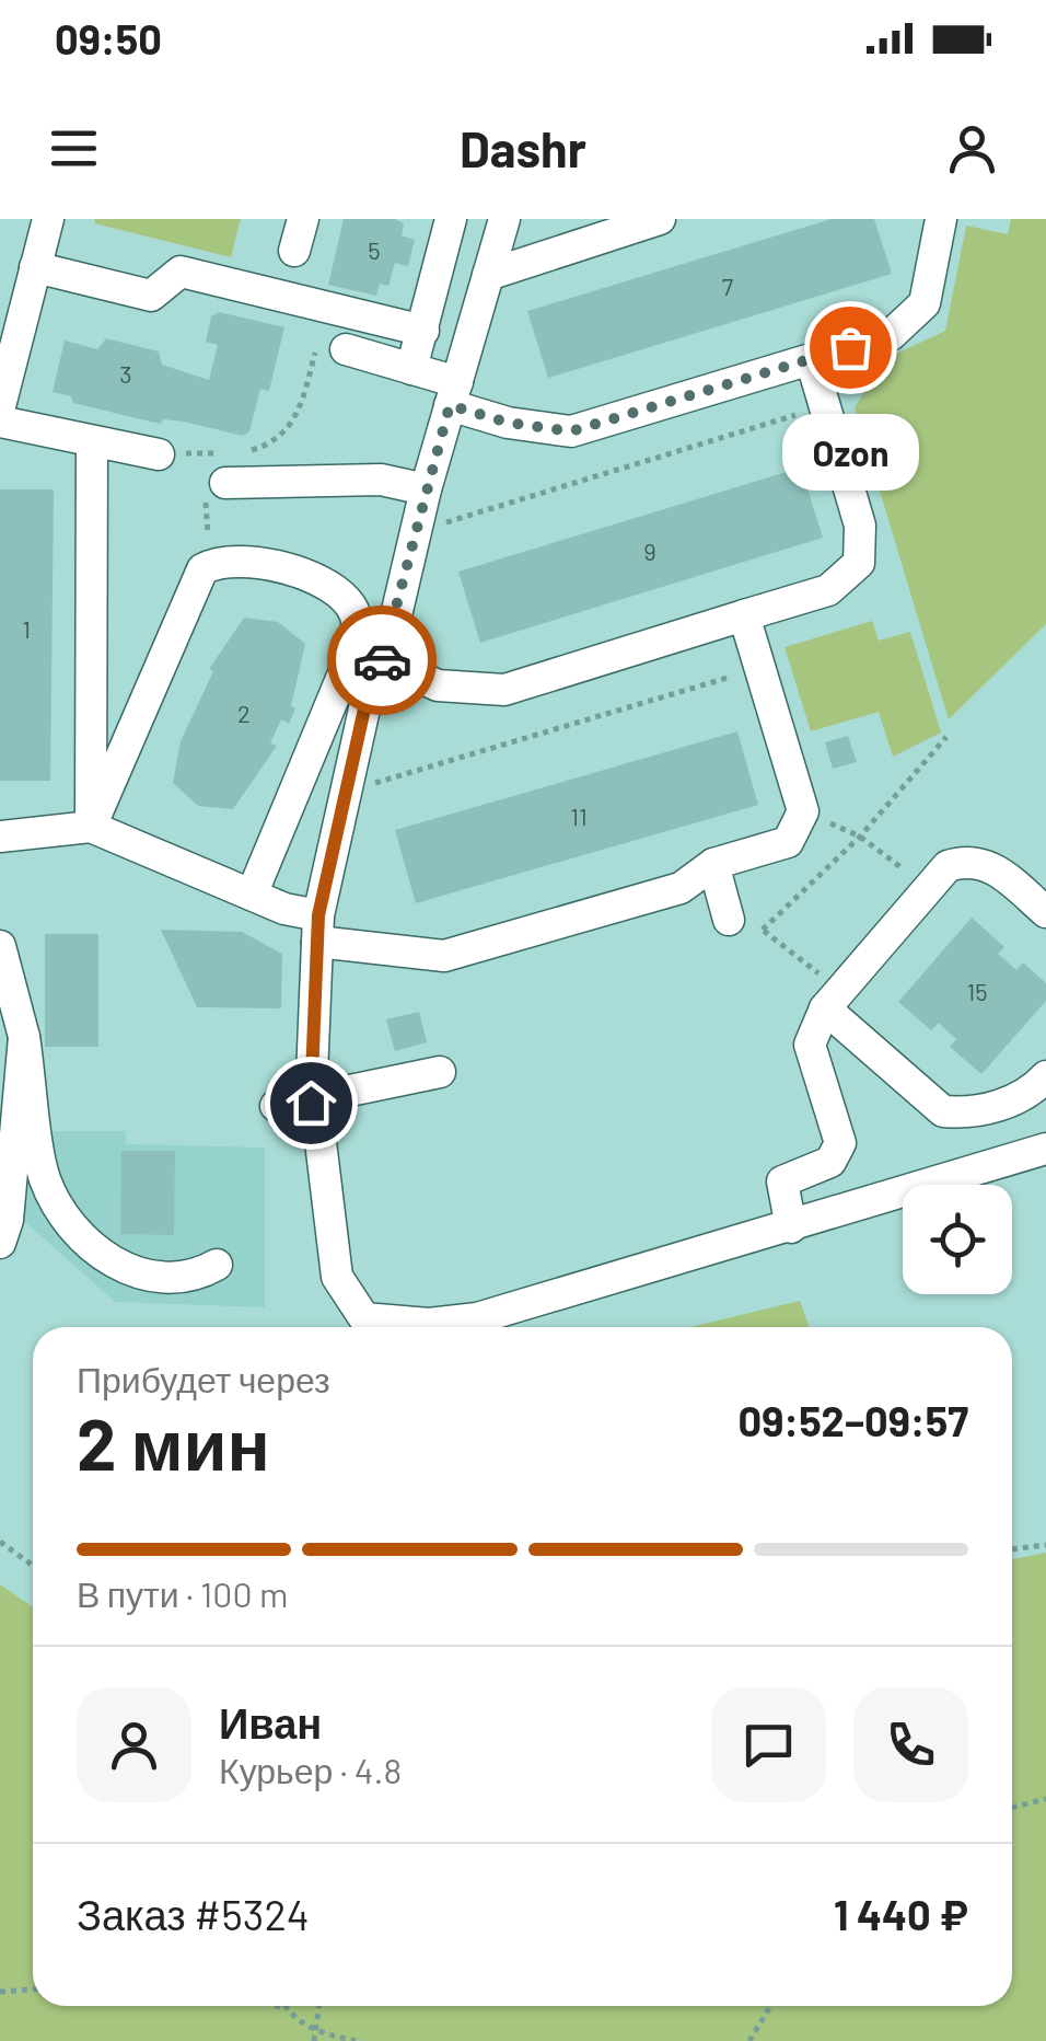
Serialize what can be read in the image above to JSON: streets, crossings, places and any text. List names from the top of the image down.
{
  "places": ["Ozon"],
  "house_numbers": [
    "5",
    "7",
    "3",
    "9",
    "1",
    "2",
    "11",
    "15"
  ],
  "page": {
    "status": "09:50",
    "header": "Dashr",
    "bubble": "Ozon",
    "heading": ["2 мин", "Прибудет через", "09:52–09:57"],
    "panel": [
      "Иван",
      "Курьер · 4.8",
      "Заказ #5324",
      "1 440 ₽"
    ],
    "bar": "В пути · 100 m"
  }
}
